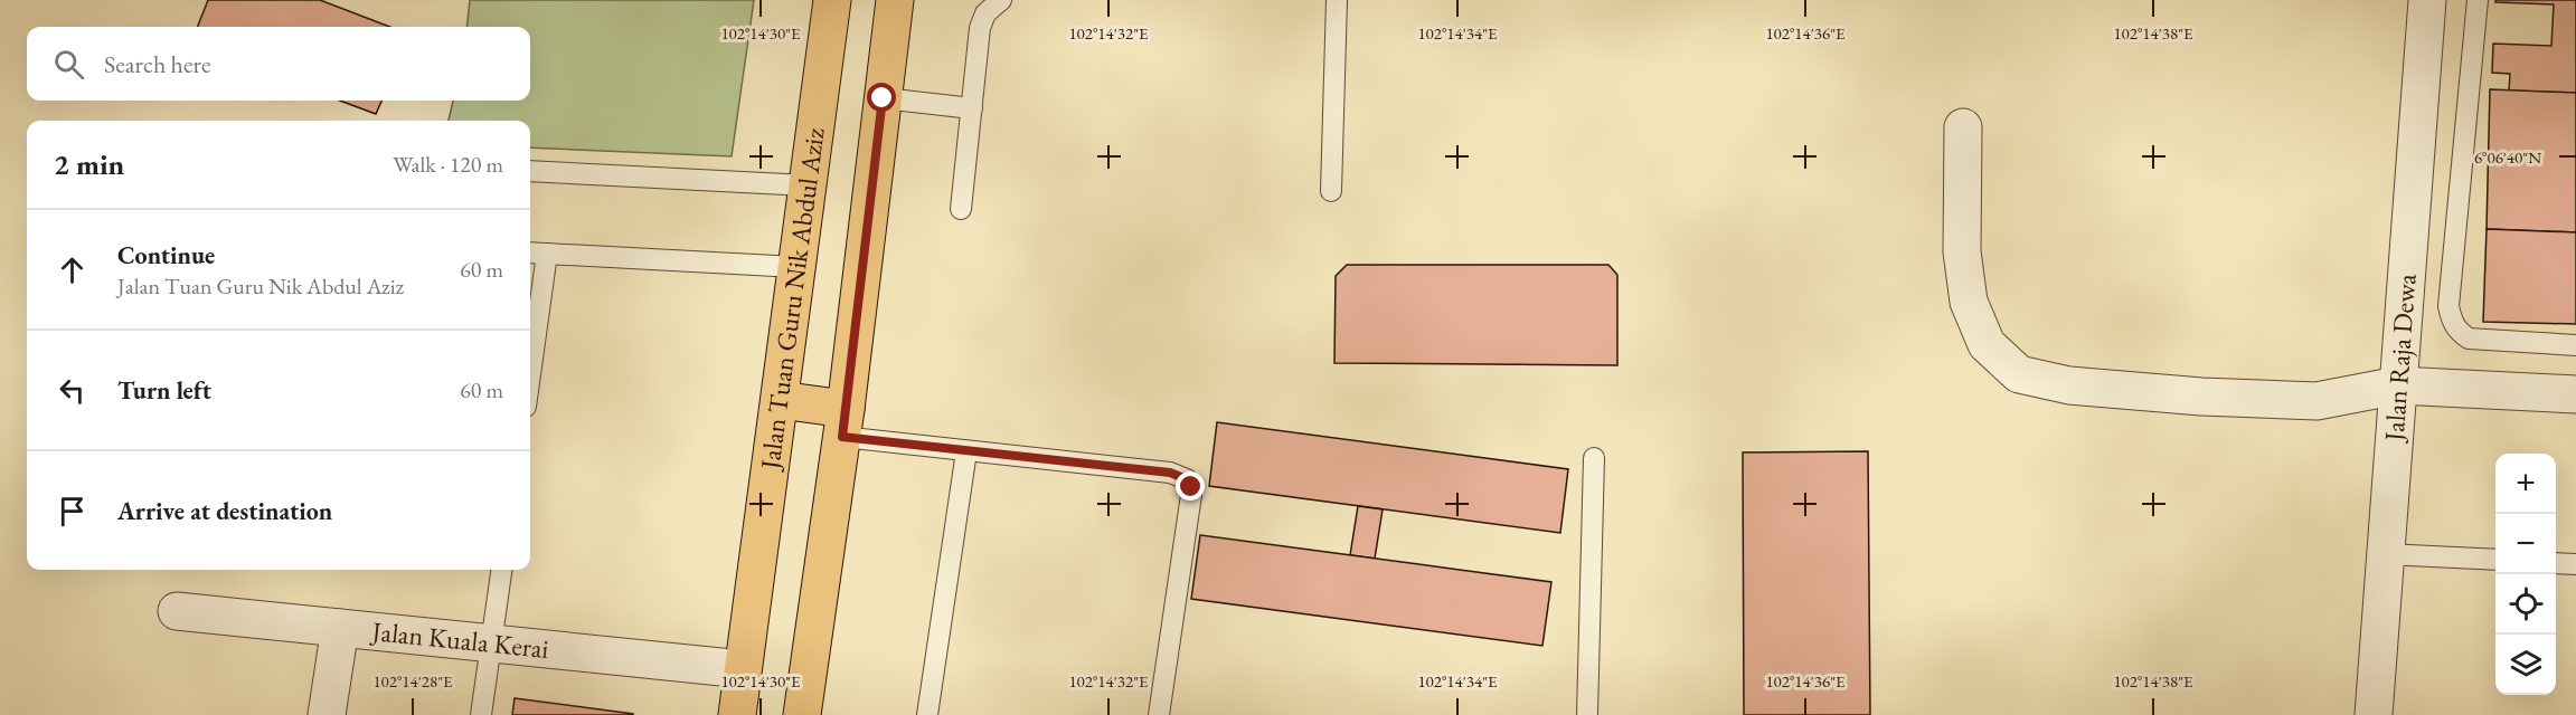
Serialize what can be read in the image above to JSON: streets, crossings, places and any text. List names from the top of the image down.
{
  "streets": {
    "main road": ["Jalan Tuan Guru Nik Abdul Aziz"],
    "street": ["Jalan Raja Dewa", "Jalan Kuala Kerai"]
  },
  "crossings": [
    ["Jalan Tuan Guru Nik Abdul Aziz", "Jalan Kuala Kerai"]
  ],
  "page": {
    "search": "Search here",
    "heading": ["2 min", "Walk · 120 m"],
    "list": [
      ["Continue", "Jalan Tuan Guru Nik Abdul Aziz", "60 m"],
      ["Turn left", "60 m"],
      "Arrive at destination"
    ],
    "map_buttons": ["+", "−"]
  },
  "coordinates": [
    "102°14'30\"E",
    "102°14'32\"E",
    "102°14'34\"E",
    "102°14'36\"E",
    "102°14'38\"E",
    "6°06'40\"N",
    "102°14'28\"E"
  ]
}
